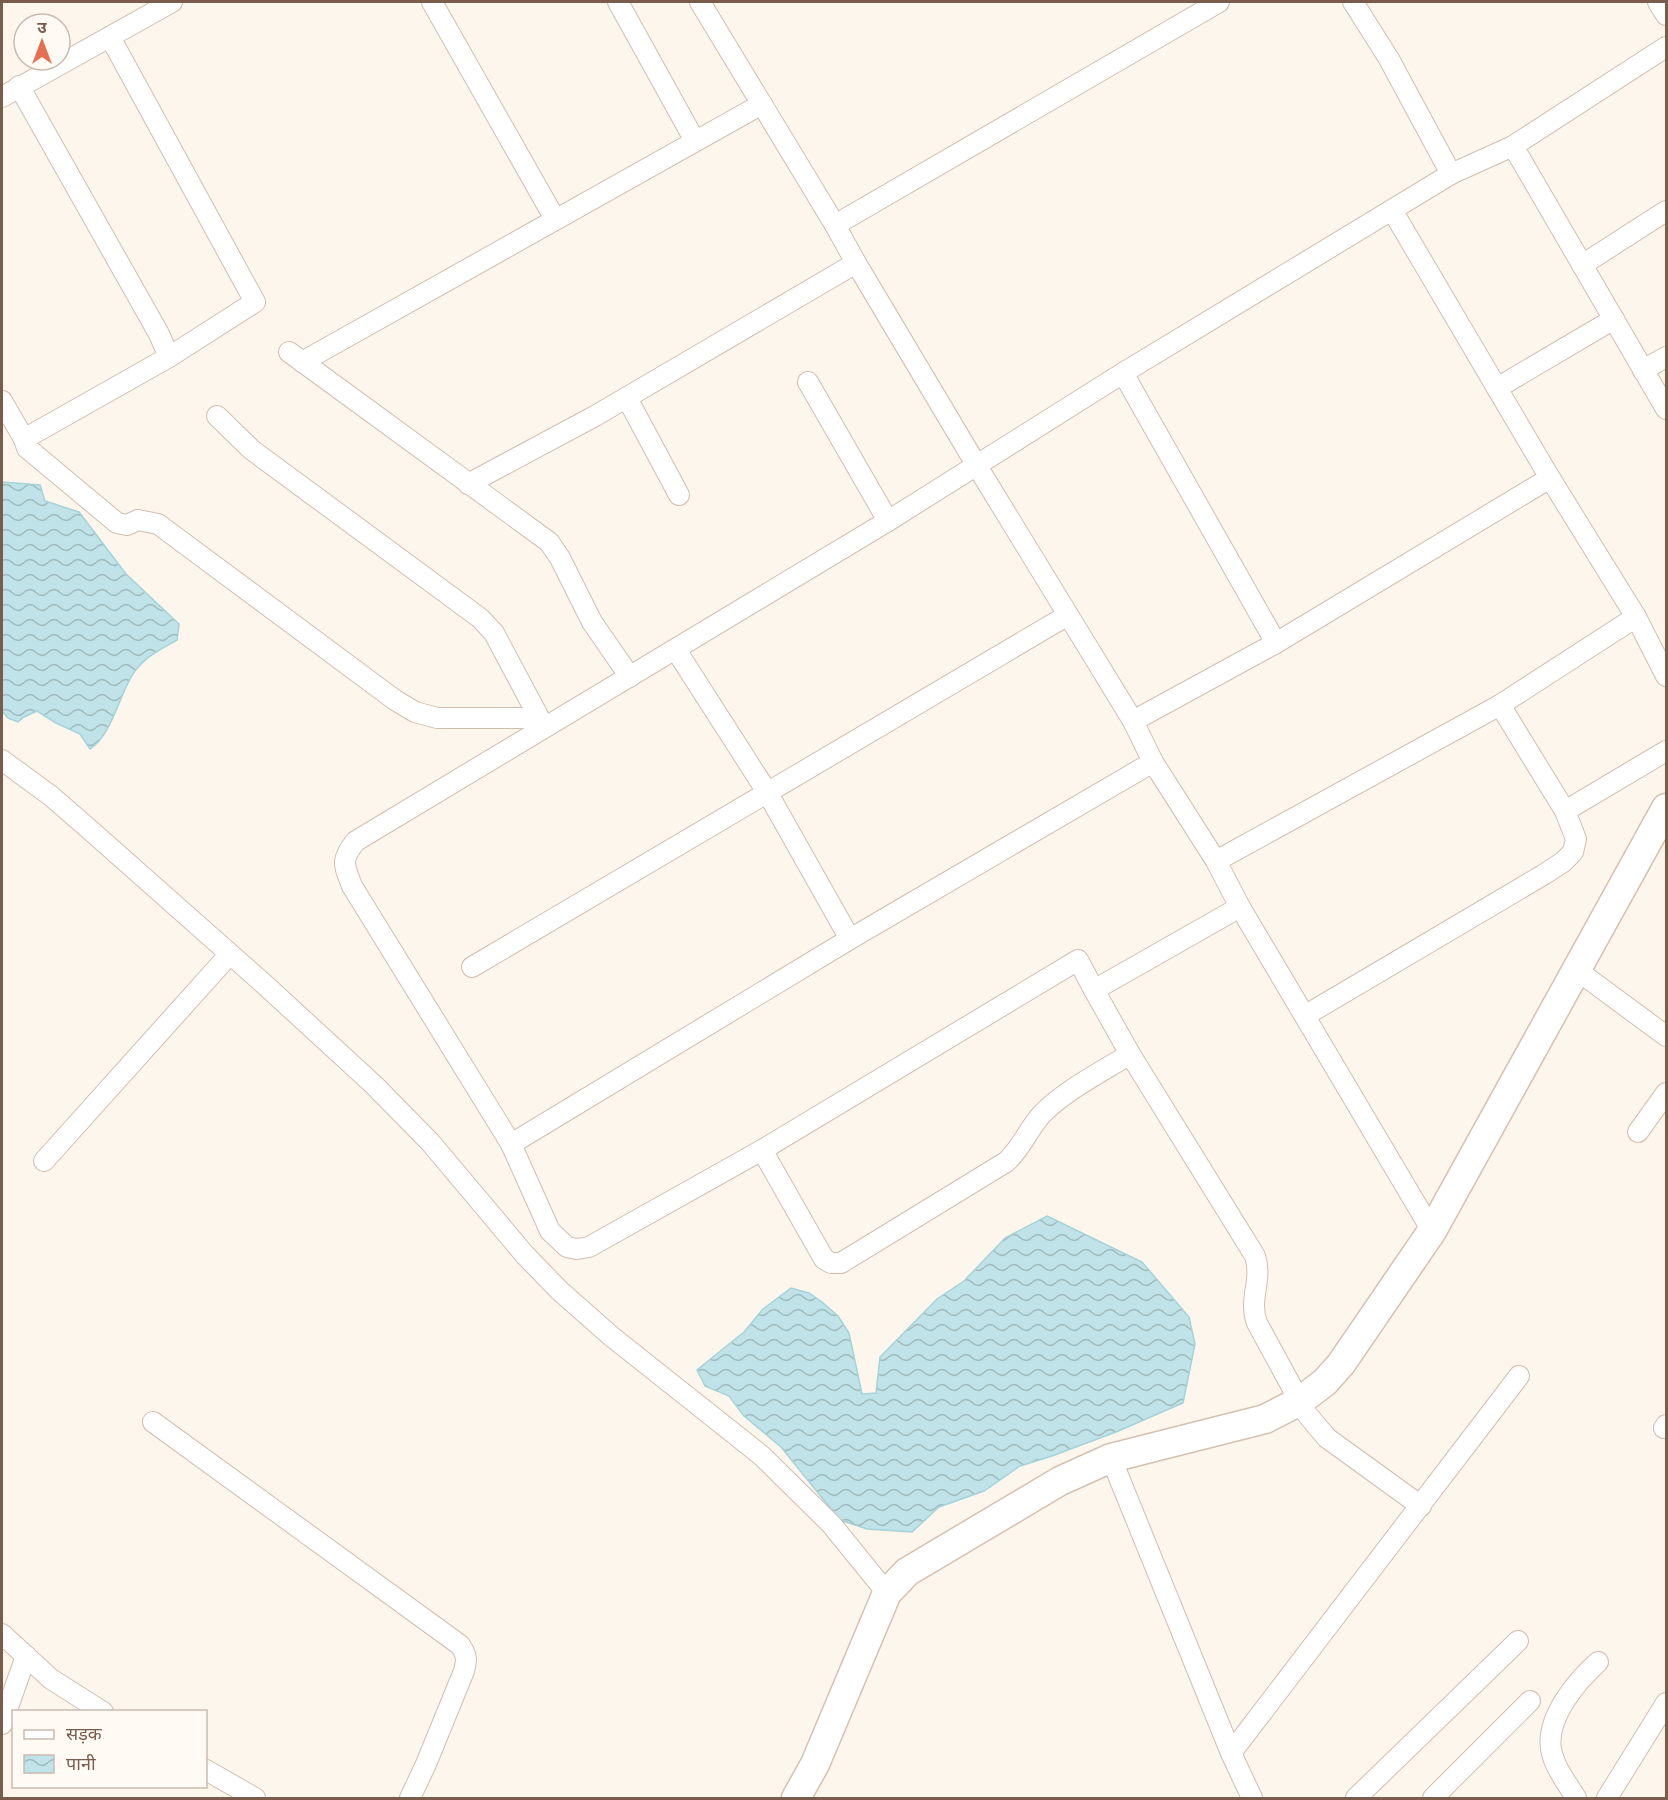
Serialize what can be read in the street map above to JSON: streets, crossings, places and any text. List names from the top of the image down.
{
  "legend": ["सड़क", "पानी"],
  "north": "top"
}
